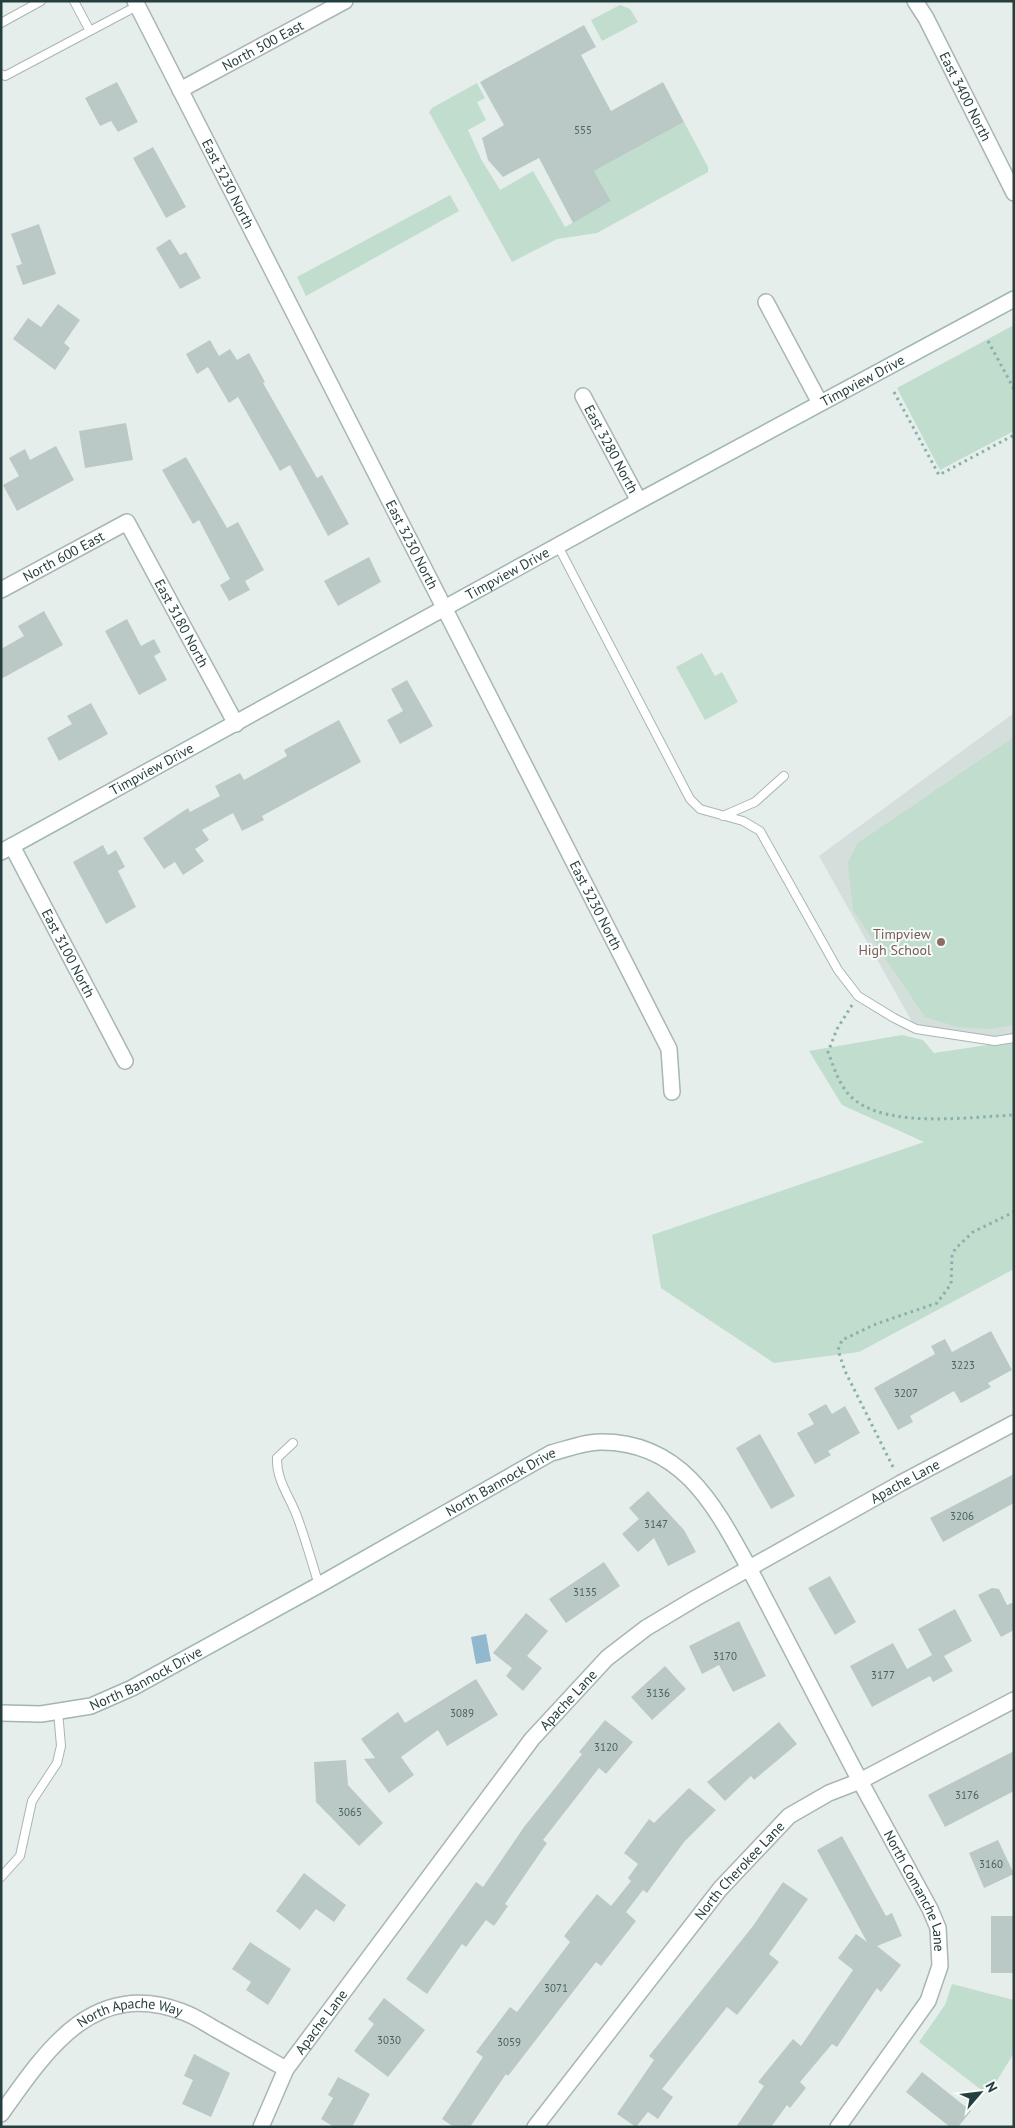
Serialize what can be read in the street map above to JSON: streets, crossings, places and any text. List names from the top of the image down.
{
  "streets": {
    "street": [
      "North 500 East",
      "East 3400 North",
      "East 3230 North",
      "Timpview Drive",
      "East 3280 North",
      "North 600 East",
      "East 3180 North",
      "East 3100 North",
      "Apache Lane",
      "North Bannock Drive",
      "North Cherokee Lane",
      "North Comanche Lane",
      "North Apache Way"
    ]
  },
  "crossings": [
    ["North 500 East", "East 3230 North"],
    ["East 3230 North", "Timpview Drive"],
    ["Timpview Drive", "East 3280 North"],
    ["Timpview Drive", "East 3180 North"],
    ["Timpview Drive", "East 3100 North"],
    ["North 600 East", "East 3180 North"],
    ["Apache Lane", "North Bannock Drive"],
    ["Apache Lane", "North Apache Way"],
    ["North Bannock Drive", "North Cherokee Lane"],
    ["North Bannock Drive", "North Comanche Lane"],
    ["North Cherokee Lane", "North Comanche Lane"]
  ],
  "places": ["Timpview High School"],
  "house_numbers": [
    "555",
    "3223",
    "3207",
    "3206",
    "3147",
    "3135",
    "3170",
    "3177",
    "3136",
    "3089",
    "3120",
    "3176",
    "3065",
    "3160",
    "3071",
    "3030",
    "3059"
  ],
  "north": "top right"
}
